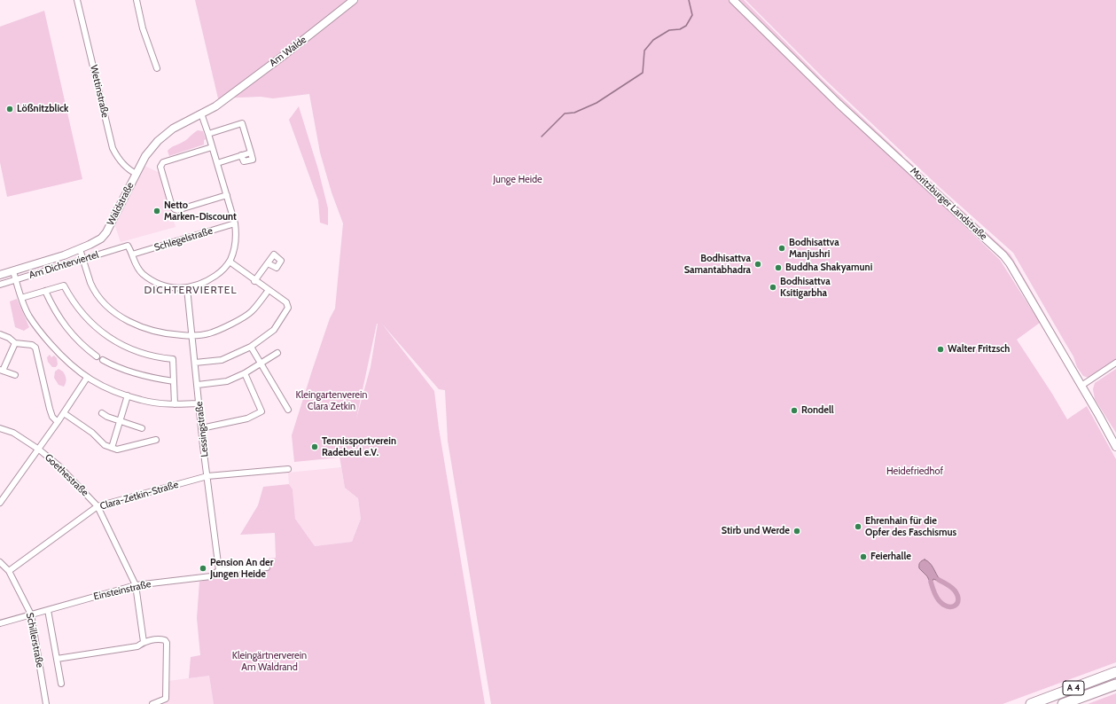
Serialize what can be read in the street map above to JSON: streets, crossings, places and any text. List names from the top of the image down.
{
  "streets": {
    "highway": ["A 4"],
    "main road": ["Am Walde", "Waldstraße", "Moritzburger Landstraße"],
    "street": [
      "Wettinstraße",
      "Schlegelstraße",
      "Am Dichterviertel",
      "Lessingstraße",
      "Goethestraße",
      "Clara-Zetkin-Straße",
      "Einsteinstraße",
      "Schillerstraße"
    ]
  },
  "crossings": [
    ["Am Walde", "Waldstraße"],
    ["Wettinstraße", "Waldstraße"],
    ["Schlegelstraße", "Am Dichterviertel"],
    ["Lessingstraße", "Clara-Zetkin-Straße"],
    ["Lessingstraße", "Einsteinstraße"],
    ["Goethestraße", "Clara-Zetkin-Straße"],
    ["Goethestraße", "Einsteinstraße"],
    ["Clara-Zetkin-Straße", "Schillerstraße"],
    ["Einsteinstraße", "Schillerstraße"]
  ],
  "districts": ["DICHTERVIERTEL"],
  "parks": [
    "Junge Heide",
    "Kleingartenverein Clara Zetkin",
    "Heidefriedhof",
    "Kleingärtnerverein Am Waldrand"
  ],
  "places": [
    "Lößnitzblick",
    "Netto Marken-Discount",
    "Bodhisattva Manjushri",
    "Bodhisattva Samantabhadra",
    "Buddha Shakyamuni",
    "Bodhisattva Ksitigarbha",
    "Walter Fritzsch",
    "Rondell",
    "Tennissportverein Radebeul e.V.",
    "Ehrenhain für die Opfer des Faschismus",
    "Stirb und Werde",
    "Feierhalle",
    "Pension An der Jungen Heide"
  ]
}
